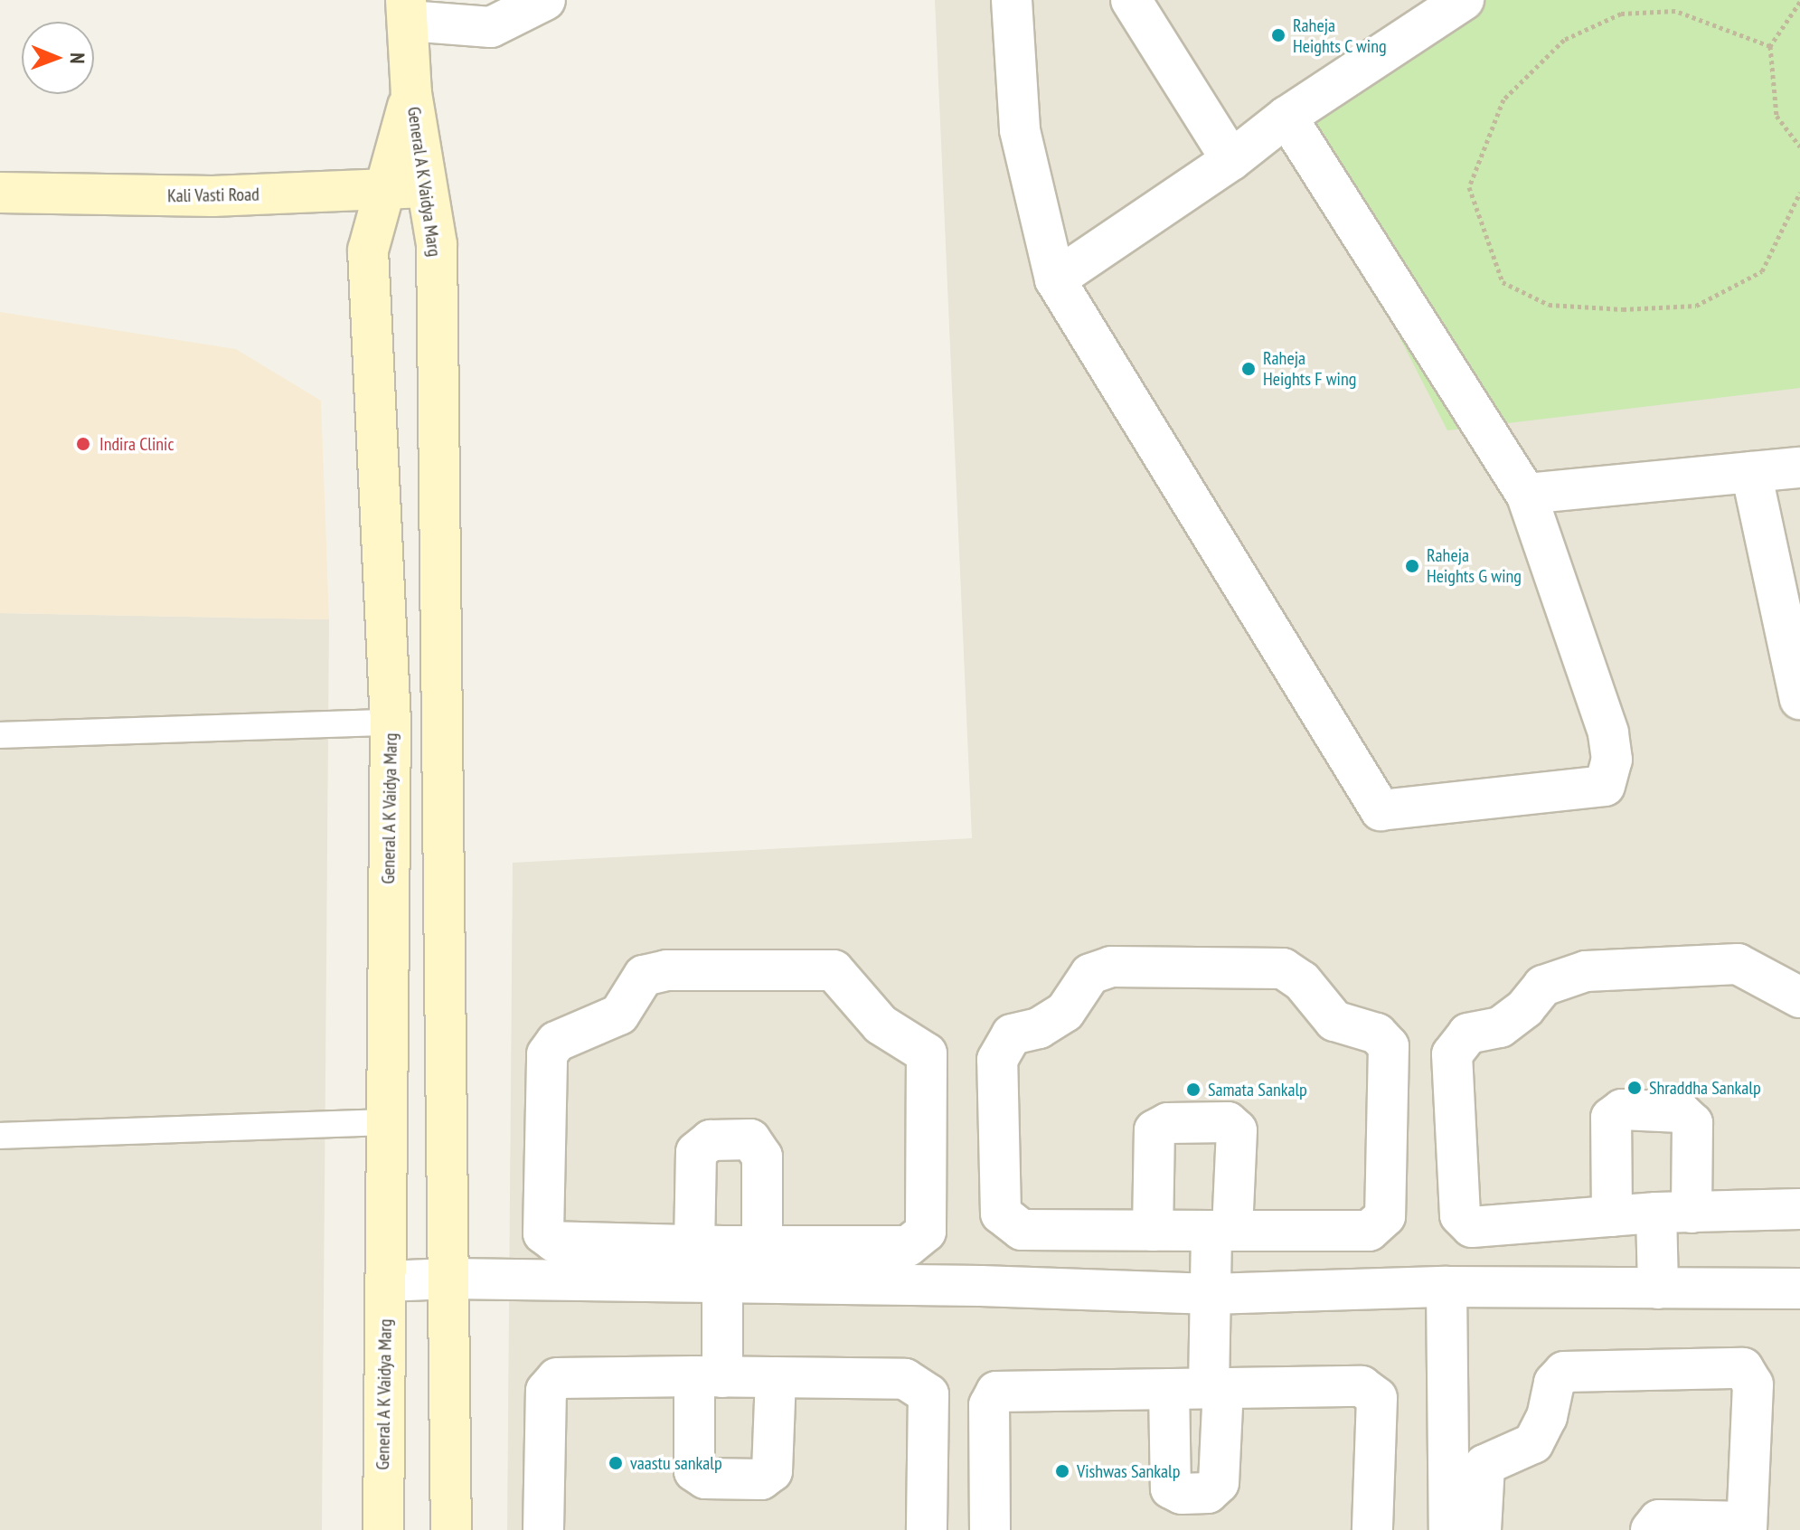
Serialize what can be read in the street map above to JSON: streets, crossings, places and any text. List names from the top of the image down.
{
  "streets": {
    "main road": ["General A K Vaidya Marg", "Kali Vasti Road"]
  },
  "crossings": [
    ["General A K Vaidya Marg", "Kali Vasti Road"]
  ],
  "places": [
    "Raheja Heights C wing",
    "Raheja Heights F wing",
    "Indira Clinic",
    "Raheja Heights G wing",
    "Shraddha Sankalp",
    "Samata Sankalp",
    "vaastu sankalp",
    "Vishwas Sankalp"
  ],
  "north": "right"
}
